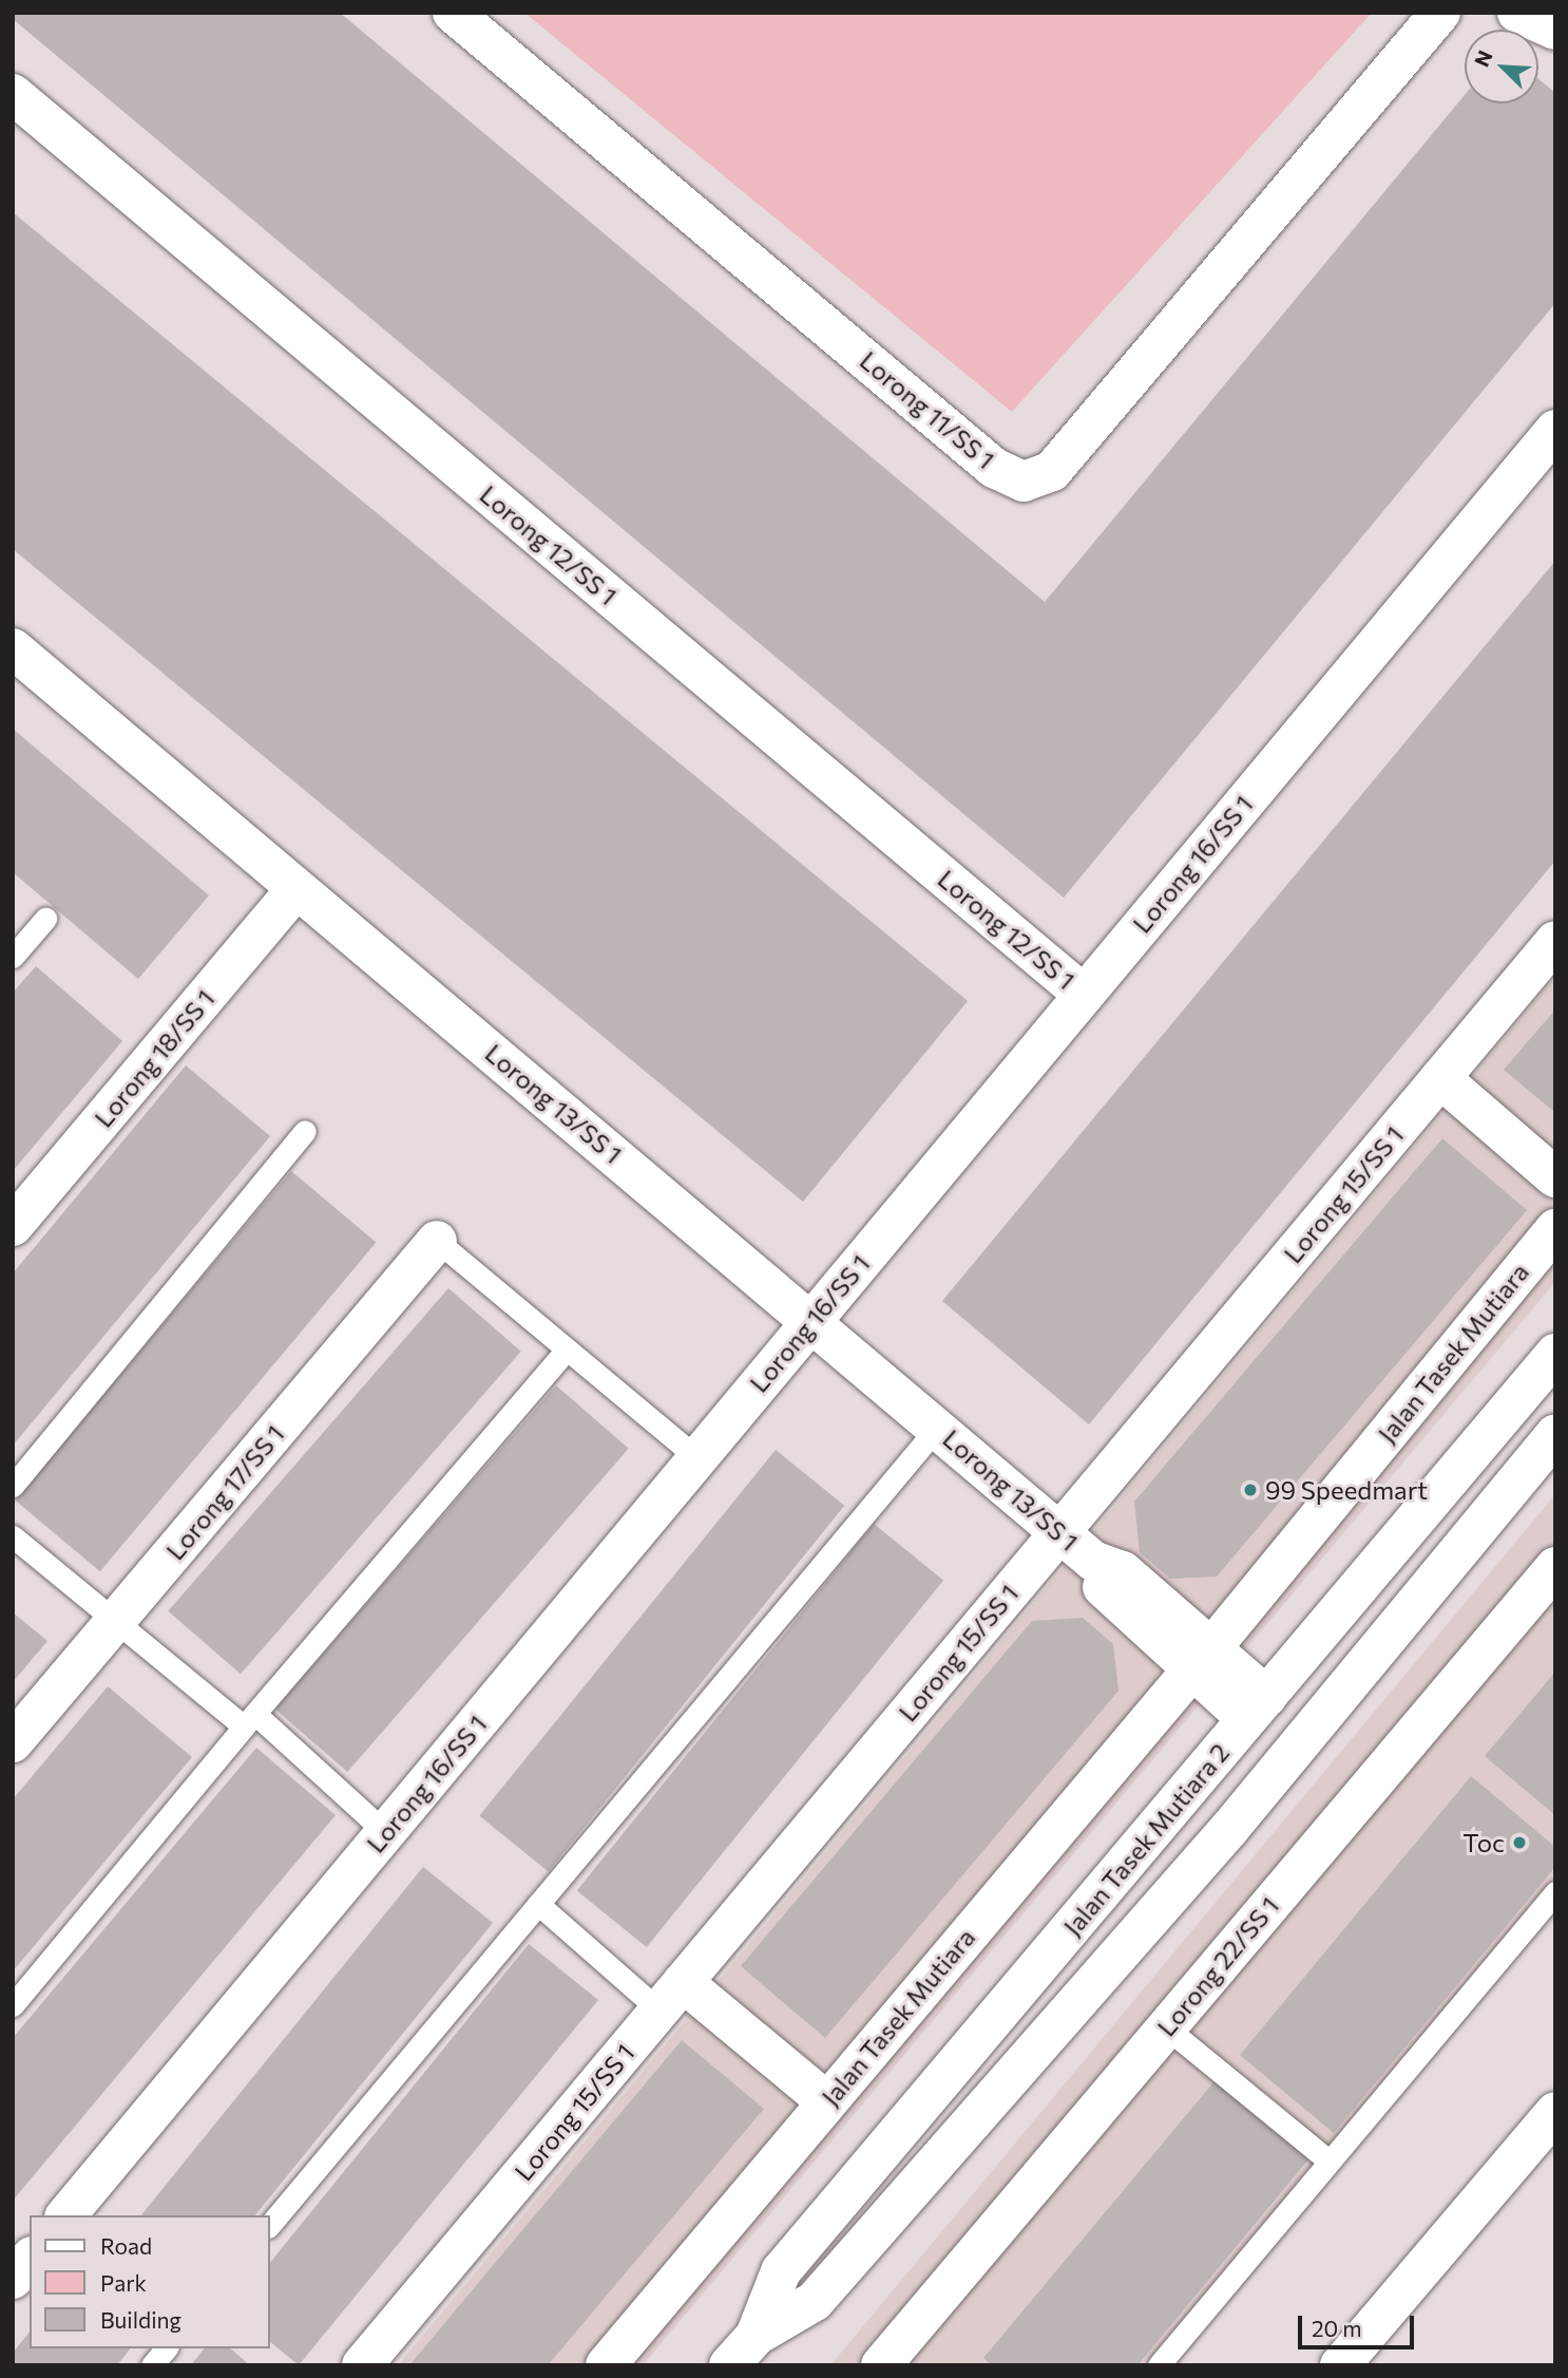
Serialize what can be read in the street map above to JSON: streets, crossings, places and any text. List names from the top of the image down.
{
  "streets": {
    "street": [
      "Lorong 11/SS 1",
      "Lorong 12/SS 1",
      "Lorong 16/SS 1",
      "Lorong 18/SS 1",
      "Lorong 13/SS 1",
      "Lorong 15/SS 1",
      "Jalan Tasek Mutiara",
      "Lorong 17/SS 1",
      "Jalan Tasek Mutiara 2",
      "Lorong 22/SS 1"
    ]
  },
  "crossings": [
    ["Lorong 12/SS 1", "Lorong 16/SS 1"],
    ["Lorong 16/SS 1", "Lorong 13/SS 1"],
    ["Lorong 18/SS 1", "Lorong 13/SS 1"],
    ["Lorong 13/SS 1", "Lorong 15/SS 1"],
    ["Lorong 13/SS 1", "Jalan Tasek Mutiara"],
    ["Lorong 13/SS 1", "Jalan Tasek Mutiara 2"]
  ],
  "places": ["99 Speedmart", "Toc"],
  "legend": ["Road", "Park", "Building"],
  "scale_bar": "20 m",
  "north": "top left"
}
